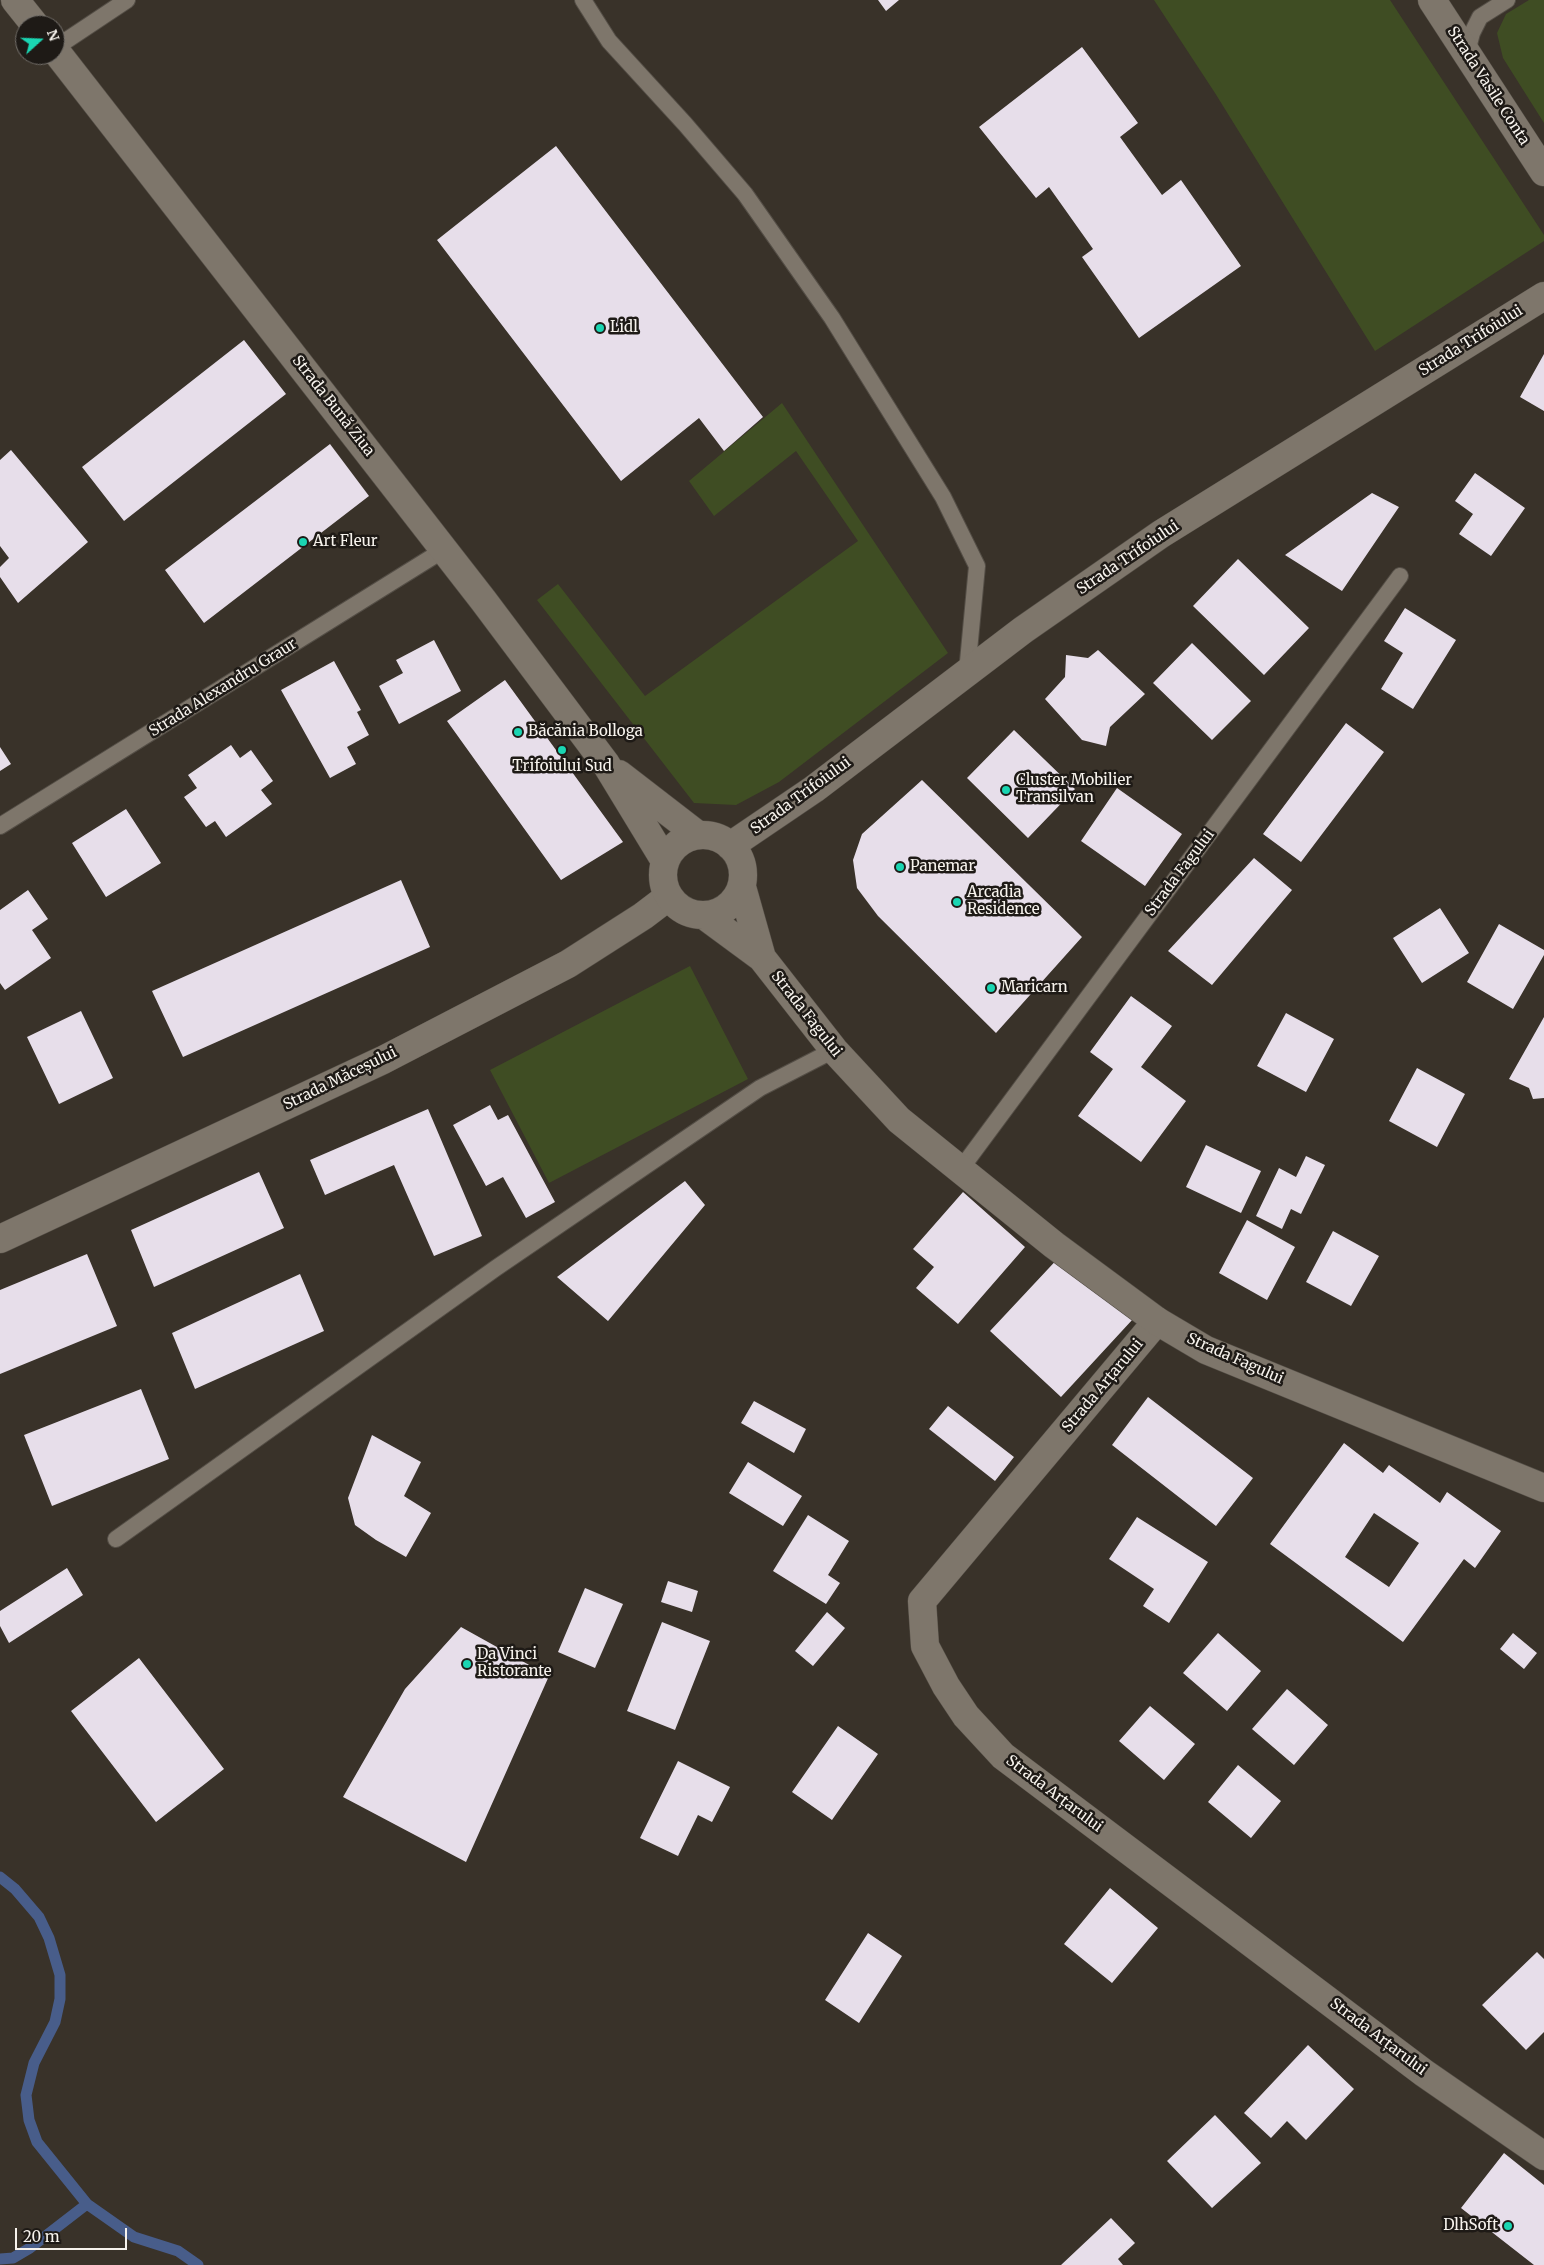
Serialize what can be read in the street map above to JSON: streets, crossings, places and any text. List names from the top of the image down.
{
  "streets": {
    "street": [
      "Strada Vasile Conta",
      "Strada Trifoiului",
      "Strada Bună Ziua",
      "Strada Fagului",
      "Strada Măceșului",
      "Strada Arțarului"
    ],
    "lane": ["Strada Alexandru Graur"]
  },
  "crossings": [
    ["Strada Trifoiului", "Strada Bună Ziua"],
    ["Strada Trifoiului", "Strada Fagului"],
    ["Strada Trifoiului", "Strada Măceșului"],
    ["Strada Bună Ziua", "Strada Alexandru Graur"],
    ["Strada Bună Ziua", "Strada Fagului"],
    ["Strada Bună Ziua", "Strada Măceșului"],
    ["Strada Fagului", "Strada Măceșului"],
    ["Strada Fagului", "Strada Arțarului"]
  ],
  "places": [
    "Lidl",
    "Art Fleur",
    "Băcănia Bolloga",
    "Trifoiului Sud",
    "Cluster Mobilier Transilvan",
    "Panemar",
    "Arcadia Residence",
    "Maricarn",
    "Da Vinci Ristorante",
    "DlhSoft"
  ],
  "scale_bar": "20 m",
  "north": "right"
}
